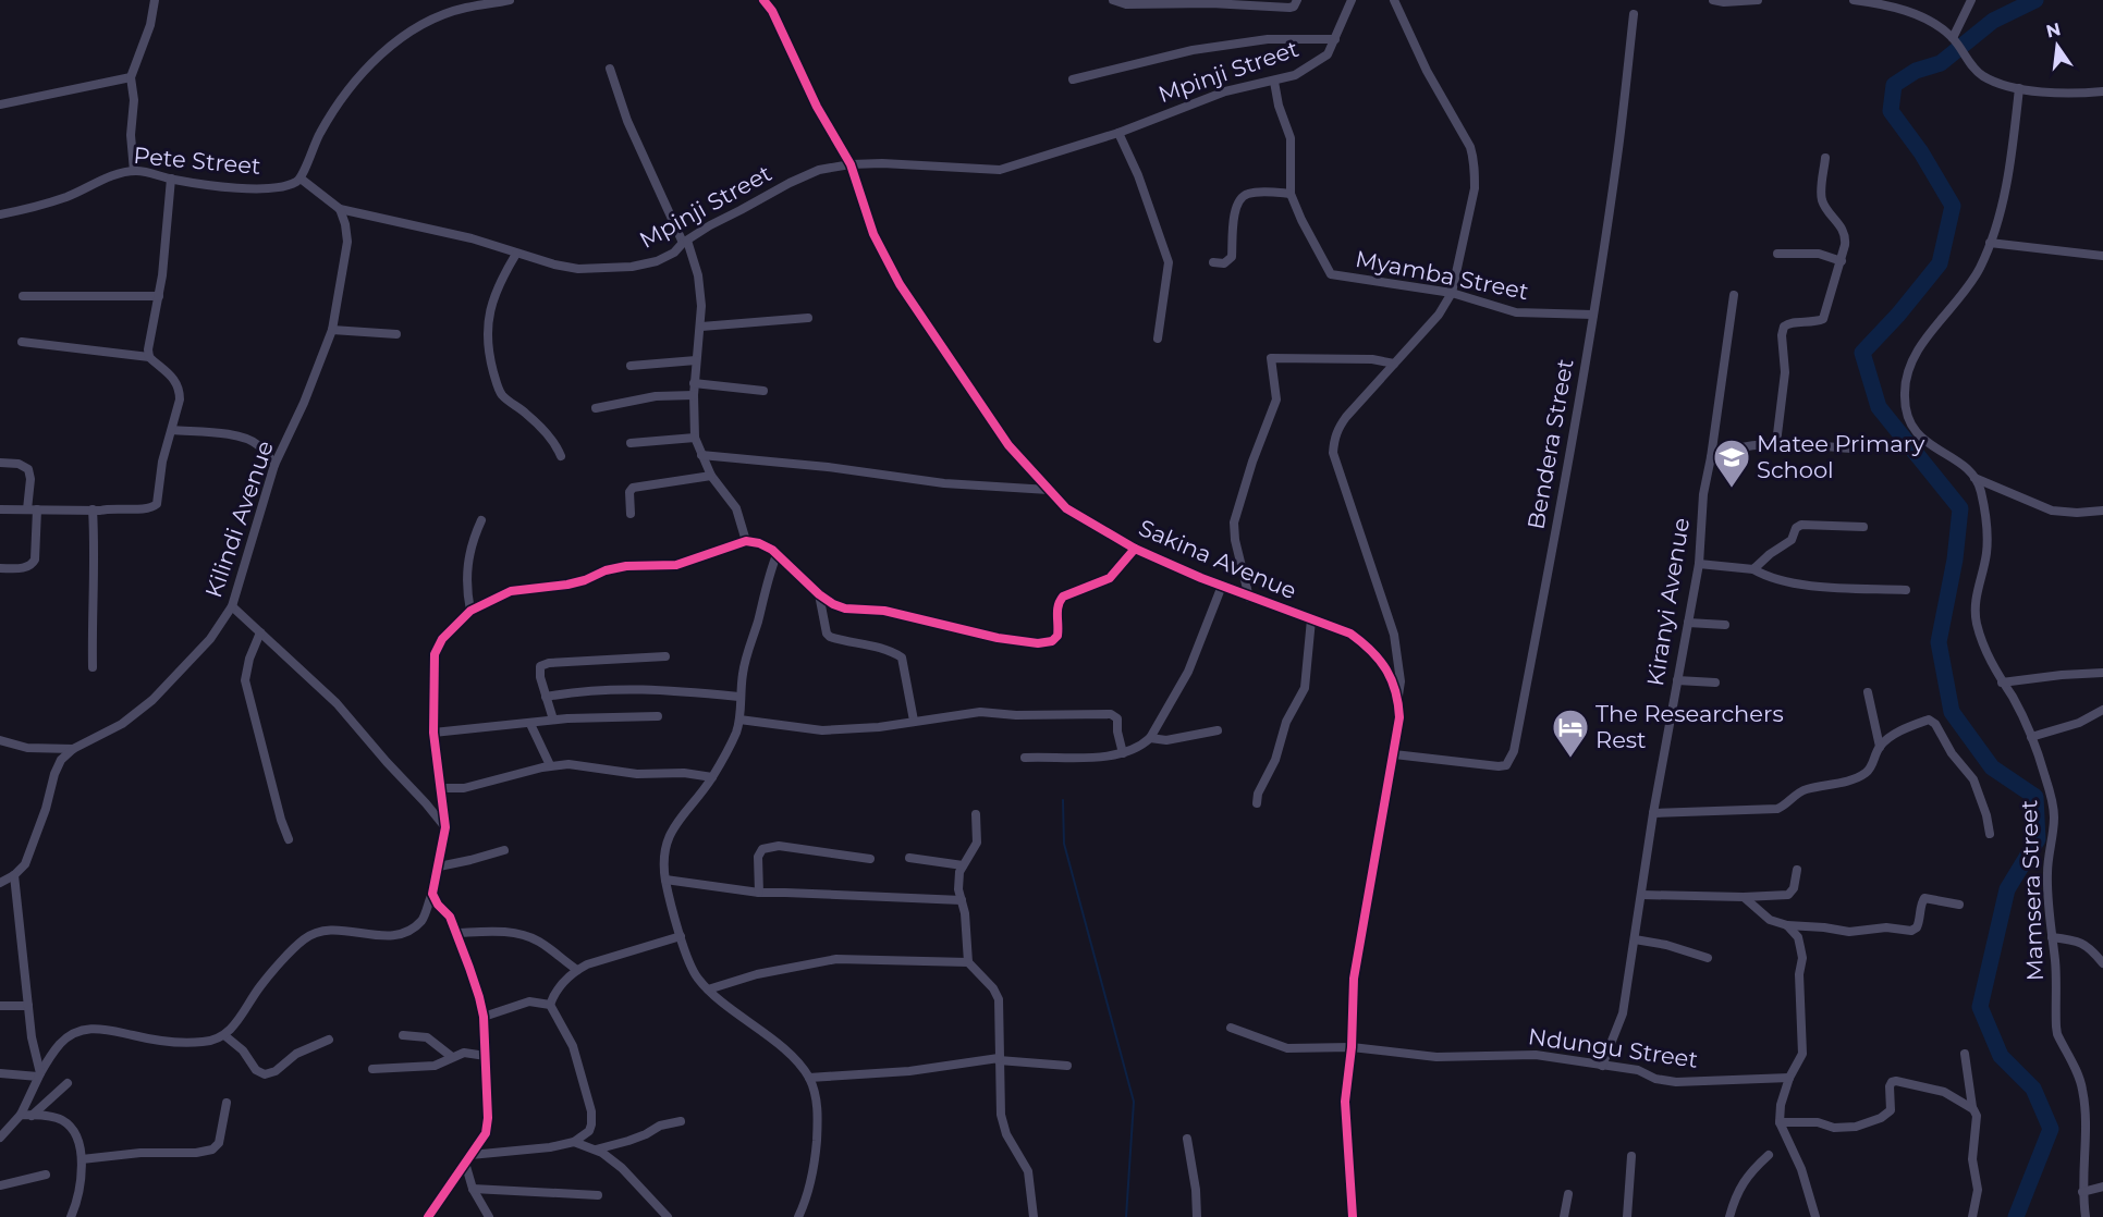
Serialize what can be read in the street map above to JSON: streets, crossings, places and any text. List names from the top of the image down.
{
  "streets": {
    "street": [
      "Mpinji Street",
      "Pete Street",
      "Myamba Street",
      "Bendera Street",
      "Kilindi Avenue",
      "Sakina Avenue",
      "Kiranyi Avenue",
      "Mamsera Street",
      "Ndungu Street"
    ]
  },
  "crossings": [
    ["Mpinji Street", "Myamba Street"],
    ["Mpinji Street", "Kilindi Avenue"],
    ["Mpinji Street", "Sakina Avenue"],
    ["Myamba Street", "Bendera Street"],
    ["Bendera Street", "Sakina Avenue"],
    ["Sakina Avenue", "Ndungu Street"],
    ["Kiranyi Avenue", "Ndungu Street"]
  ],
  "places": {
    "school or university": ["Matee Primary School"],
    "hotel": ["The Researchers Rest"]
  },
  "north": "top"
}
